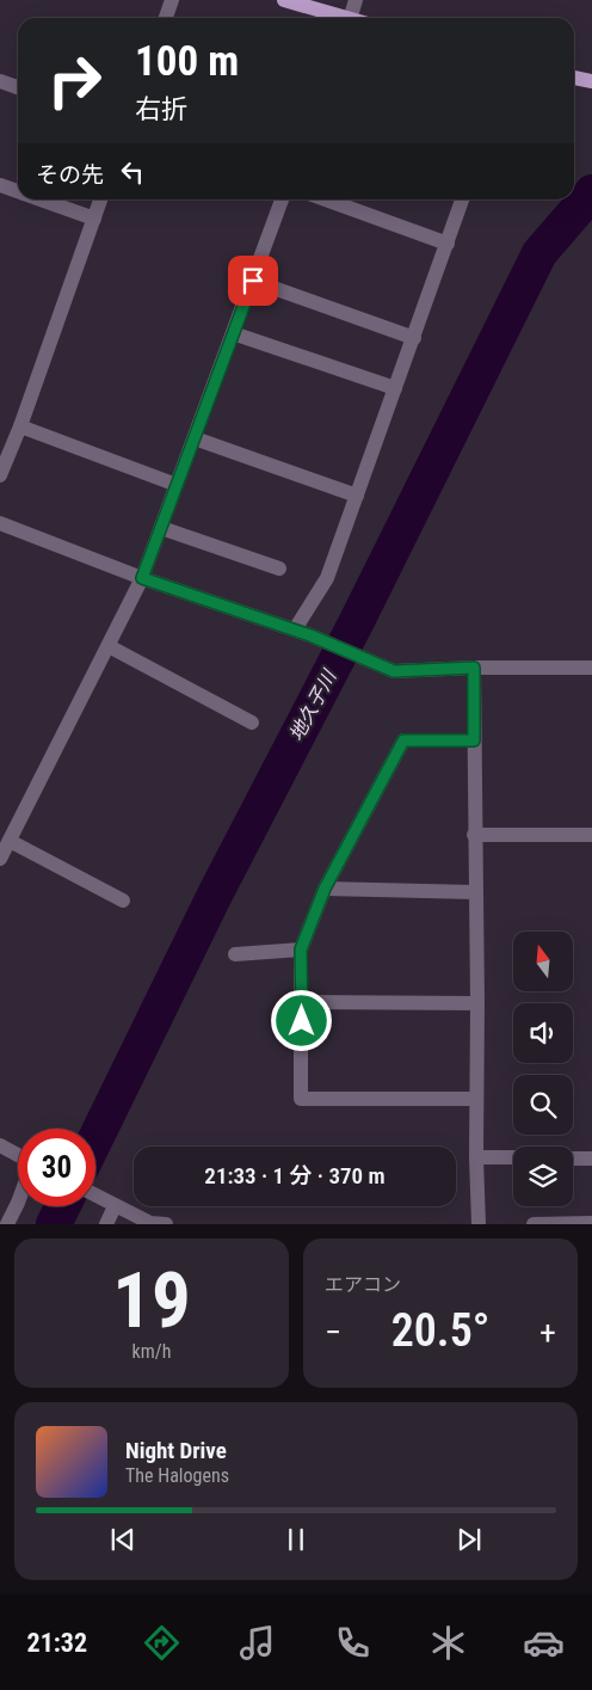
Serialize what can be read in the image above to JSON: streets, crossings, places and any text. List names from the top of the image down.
{
  "water": ["地久子川"],
  "north": "top",
  "page": {
    "turn": ["100 m", "右折"],
    "then": "その先",
    "limit": "30",
    "trip": "21:33 · 1 分 · 370 m",
    "tile": [
      ["19", "km/h"],
      "エアコン"
    ],
    "heat": ["−", "20.5°", "+"],
    "song": ["Night Drive", "The Halogens"],
    "tabs": "21:32"
  }
}
